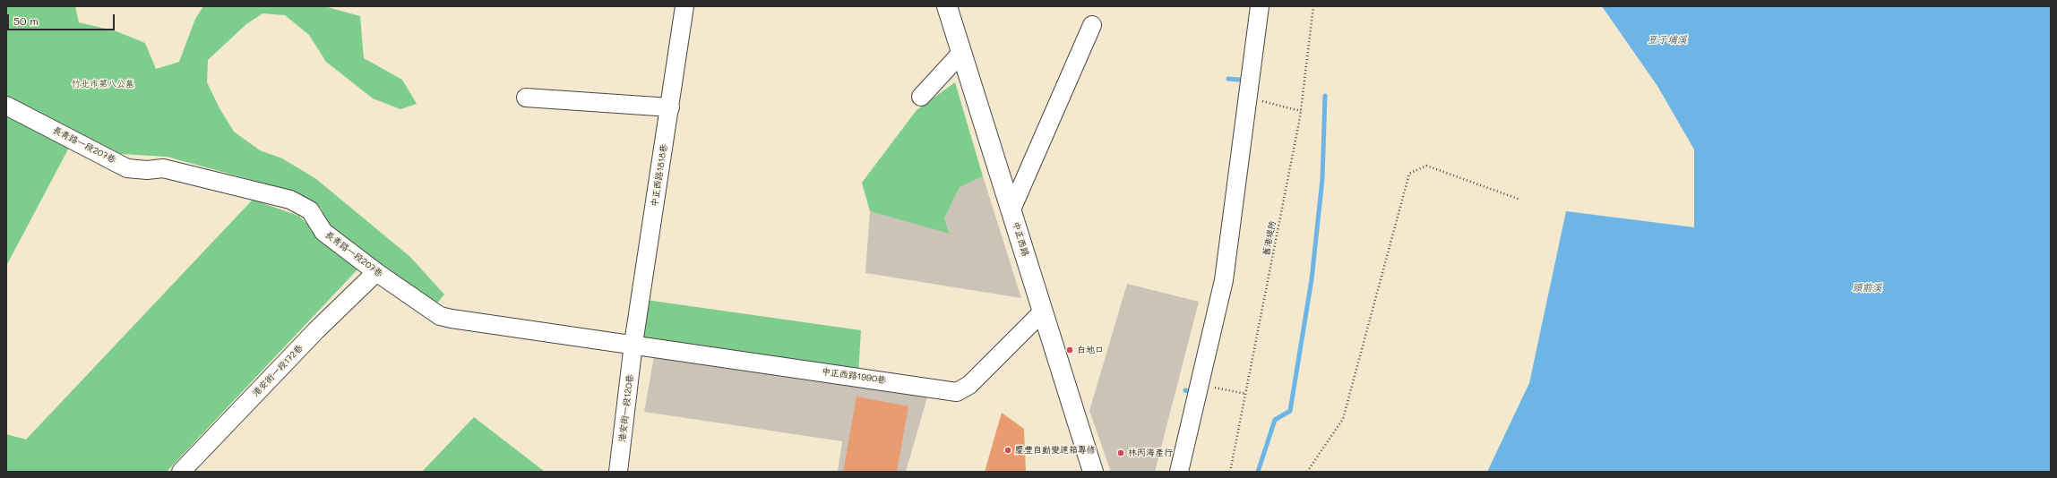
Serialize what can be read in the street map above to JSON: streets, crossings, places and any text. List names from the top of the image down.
{
  "streets": {
    "main road": ["中正西路"],
    "street": [
      "長青路一段207巷",
      "中正西路1818巷",
      "港安街一段172巷",
      "中正西路1990巷",
      "港安街一段120巷"
    ],
    "path": ["舊港堤防"]
  },
  "crossings": [
    ["長青路一段207巷", "中正西路1818巷"],
    ["長青路一段207巷", "港安街一段172巷"],
    ["長青路一段207巷", "中正西路1990巷"],
    ["長青路一段207巷", "港安街一段120巷"],
    ["中正西路1818巷", "中正西路1990巷"],
    ["中正西路1818巷", "港安街一段120巷"],
    ["中正西路", "中正西路1990巷"],
    ["中正西路1990巷", "港安街一段120巷"]
  ],
  "water": ["豆子埔溪", "頭前溪"],
  "parks": ["竹北市第八公墓"],
  "places": ["白地口", "慶豐自動變速箱專修", "林丙海產行"],
  "scale_bar": "50 m"
}
